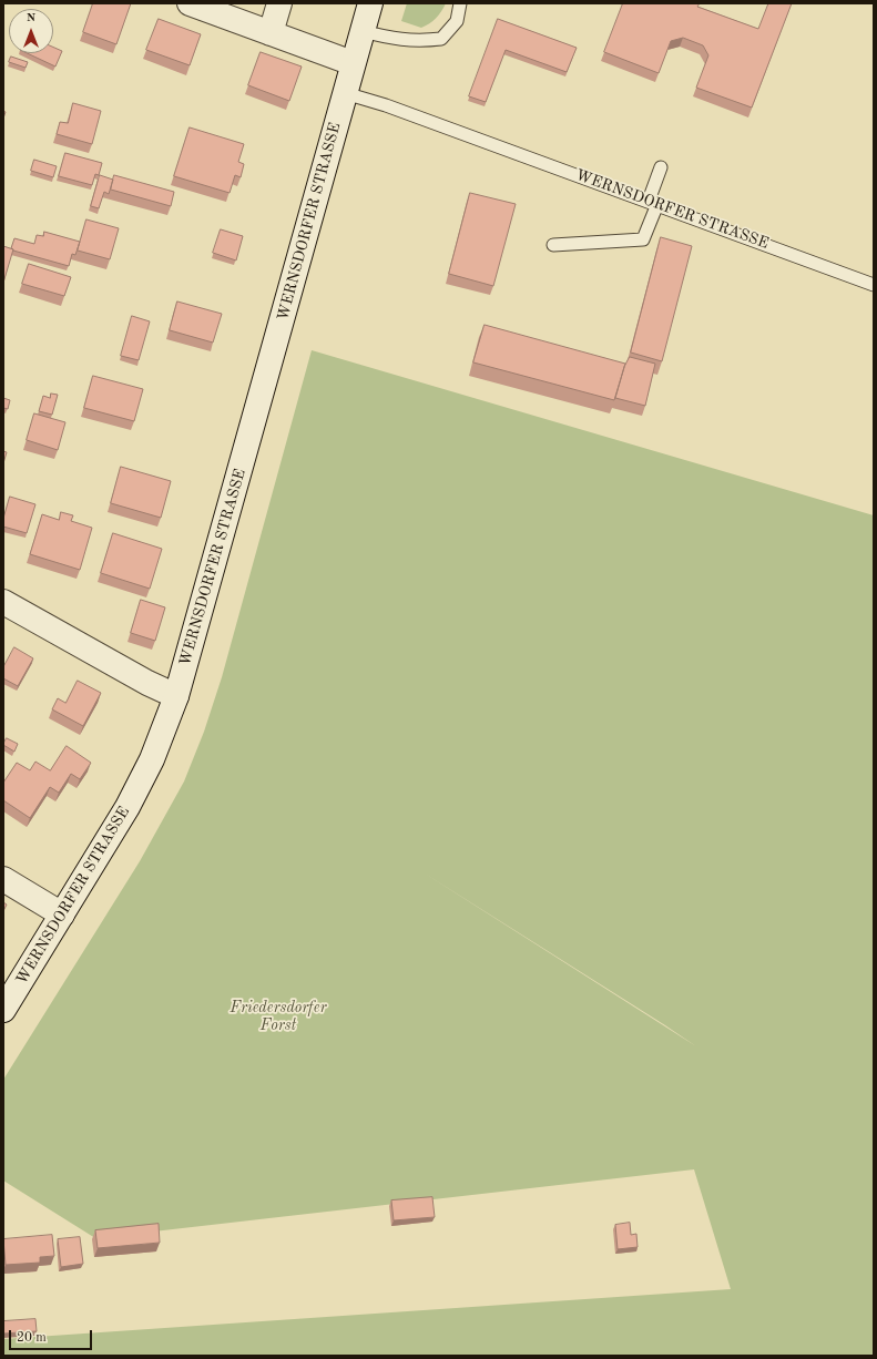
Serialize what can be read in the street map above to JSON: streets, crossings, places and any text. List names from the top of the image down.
{
  "streets": {
    "main road": ["WERNSDORFER STRASSE"]
  },
  "parks": ["Friedersdorfer Forst"],
  "scale_bar": "20 m",
  "north": "top"
}
